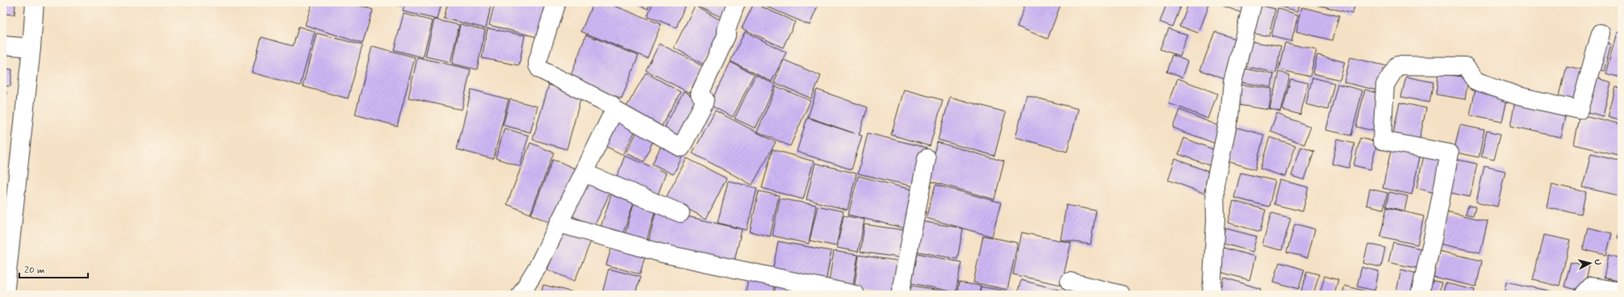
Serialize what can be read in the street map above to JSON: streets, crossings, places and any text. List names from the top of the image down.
{
  "scale_bar": "20 m",
  "north": "right"
}
